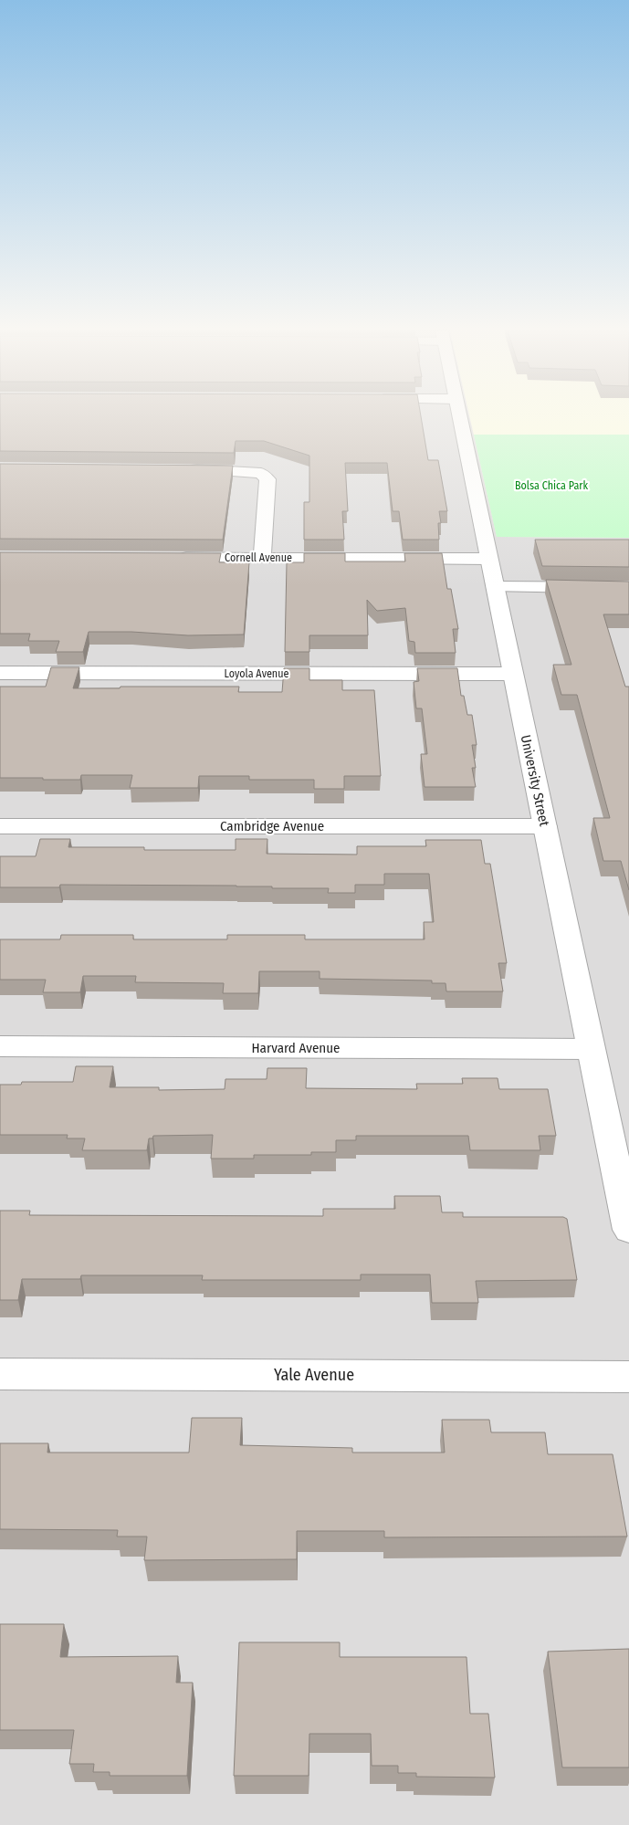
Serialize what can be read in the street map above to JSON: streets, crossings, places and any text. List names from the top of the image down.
{
  "streets": {
    "street": [
      "Cornell Avenue",
      "Loyola Avenue",
      "University Street",
      "Cambridge Avenue",
      "Harvard Avenue",
      "Yale Avenue"
    ]
  },
  "crossings": [
    ["Cornell Avenue", "University Street"],
    ["Loyola Avenue", "University Street"],
    ["University Street", "Cambridge Avenue"],
    ["University Street", "Harvard Avenue"]
  ],
  "parks": ["Bolsa Chica Park"]
}
